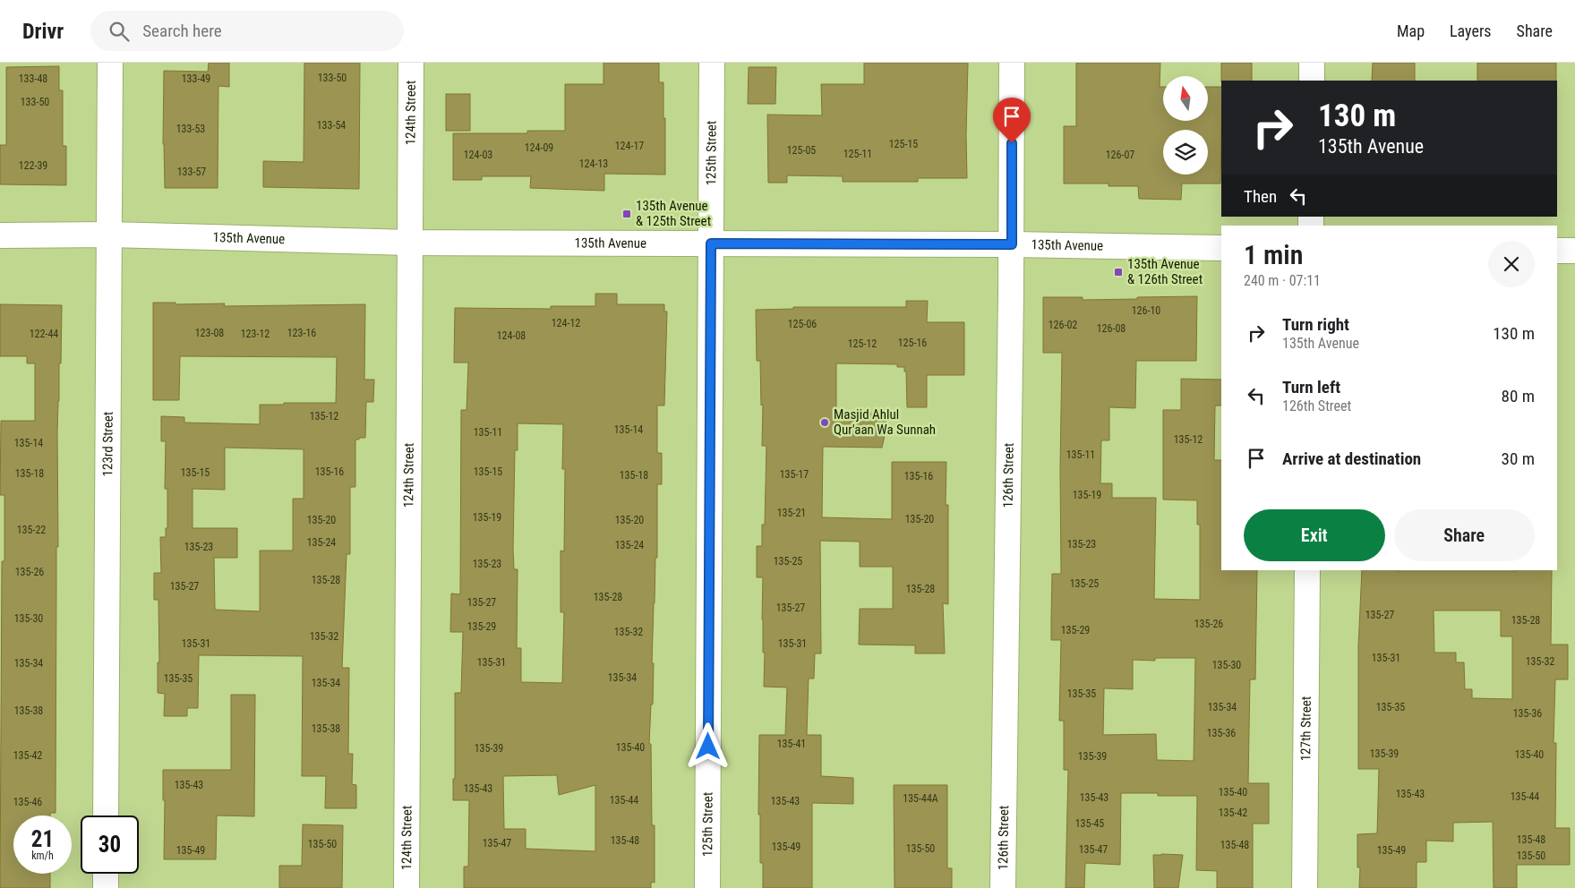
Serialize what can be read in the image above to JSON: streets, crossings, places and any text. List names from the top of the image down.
{
  "streets": {
    "street": [
      "124th Street",
      "125th Street",
      "135th Avenue",
      "123rd Street",
      "126th Street",
      "127th Street"
    ]
  },
  "crossings": [
    ["124th Street", "135th Avenue"],
    ["125th Street", "135th Avenue"],
    ["135th Avenue", "123rd Street"],
    ["135th Avenue", "126th Street"]
  ],
  "places": {
    "transit": ["135th Avenue & 125th Street", "135th Avenue & 126th Street"],
    "other": ["Masjid Ahlul Qur'aan Wa Sunnah"]
  },
  "house_numbers": [
    "133-50",
    "133-48",
    "133-49",
    "133-50",
    "133-54",
    "133-53",
    "125-15",
    "124-17",
    "124-09",
    "125-05",
    "125-11",
    "124-03",
    "126-07",
    "124-13",
    "122-39",
    "133-57",
    "126-10",
    "124-12",
    "125-06",
    "126-02",
    "126-08",
    "123-08",
    "123-16",
    "122-44",
    "123-12",
    "124-08",
    "125-16",
    "125-12",
    "135-12",
    "135-14",
    "135-11",
    "135-12",
    "135-14",
    "135-11",
    "135-16",
    "135-15",
    "135-15",
    "135-18",
    "135-17",
    "135-18",
    "135-16",
    "135-19",
    "135-21",
    "135-19",
    "135-20",
    "135-20",
    "135-20",
    "135-22",
    "135-24",
    "135-23",
    "135-24",
    "135-23",
    "135-25",
    "135-23",
    "135-26",
    "135-28",
    "135-25",
    "135-27",
    "135-28",
    "135-28",
    "135-27",
    "135-27",
    "135-27",
    "135-30",
    "135-28",
    "135-26",
    "135-29",
    "135-29",
    "135-32",
    "135-32",
    "135-31",
    "135-31",
    "135-31",
    "135-32",
    "135-31",
    "135-34",
    "135-30",
    "135-34",
    "135-35",
    "135-34",
    "135-35",
    "135-34",
    "135-35",
    "135-38",
    "135-36",
    "135-38",
    "135-36",
    "135-41",
    "135-40",
    "135-39",
    "135-39",
    "135-40",
    "135-42",
    "135-39",
    "135-43",
    "135-43",
    "135-40",
    "135-43",
    "135-44",
    "135-43",
    "135-44A",
    "135-44",
    "135-43",
    "135-46",
    "135-42",
    "135-45",
    "135-48",
    "135-48",
    "135-47",
    "135-50",
    "135-48",
    "135-49",
    "135-50",
    "135-47",
    "135-49",
    "135-49",
    "135-50"
  ],
  "north": "top",
  "page": {
    "header": "Drivr",
    "search": "Search here",
    "nav": ["Map", "Layers", "Share"],
    "turn": ["130 m", "135th Avenue"],
    "then": "Then",
    "heading": ["1 min", "240 m · 07:11"],
    "list": [
      {
        "name": "Turn right",
        "note": "135th Avenue",
        "value": "130 m"
      },
      {
        "name": "Turn left",
        "note": "126th Street",
        "value": "80 m"
      },
      {
        "name": "Arrive at destination",
        "value": "30 m"
      }
    ],
    "buttons": ["Exit", "Share"],
    "speed": "21 km/h",
    "limit": "30"
  }
}
